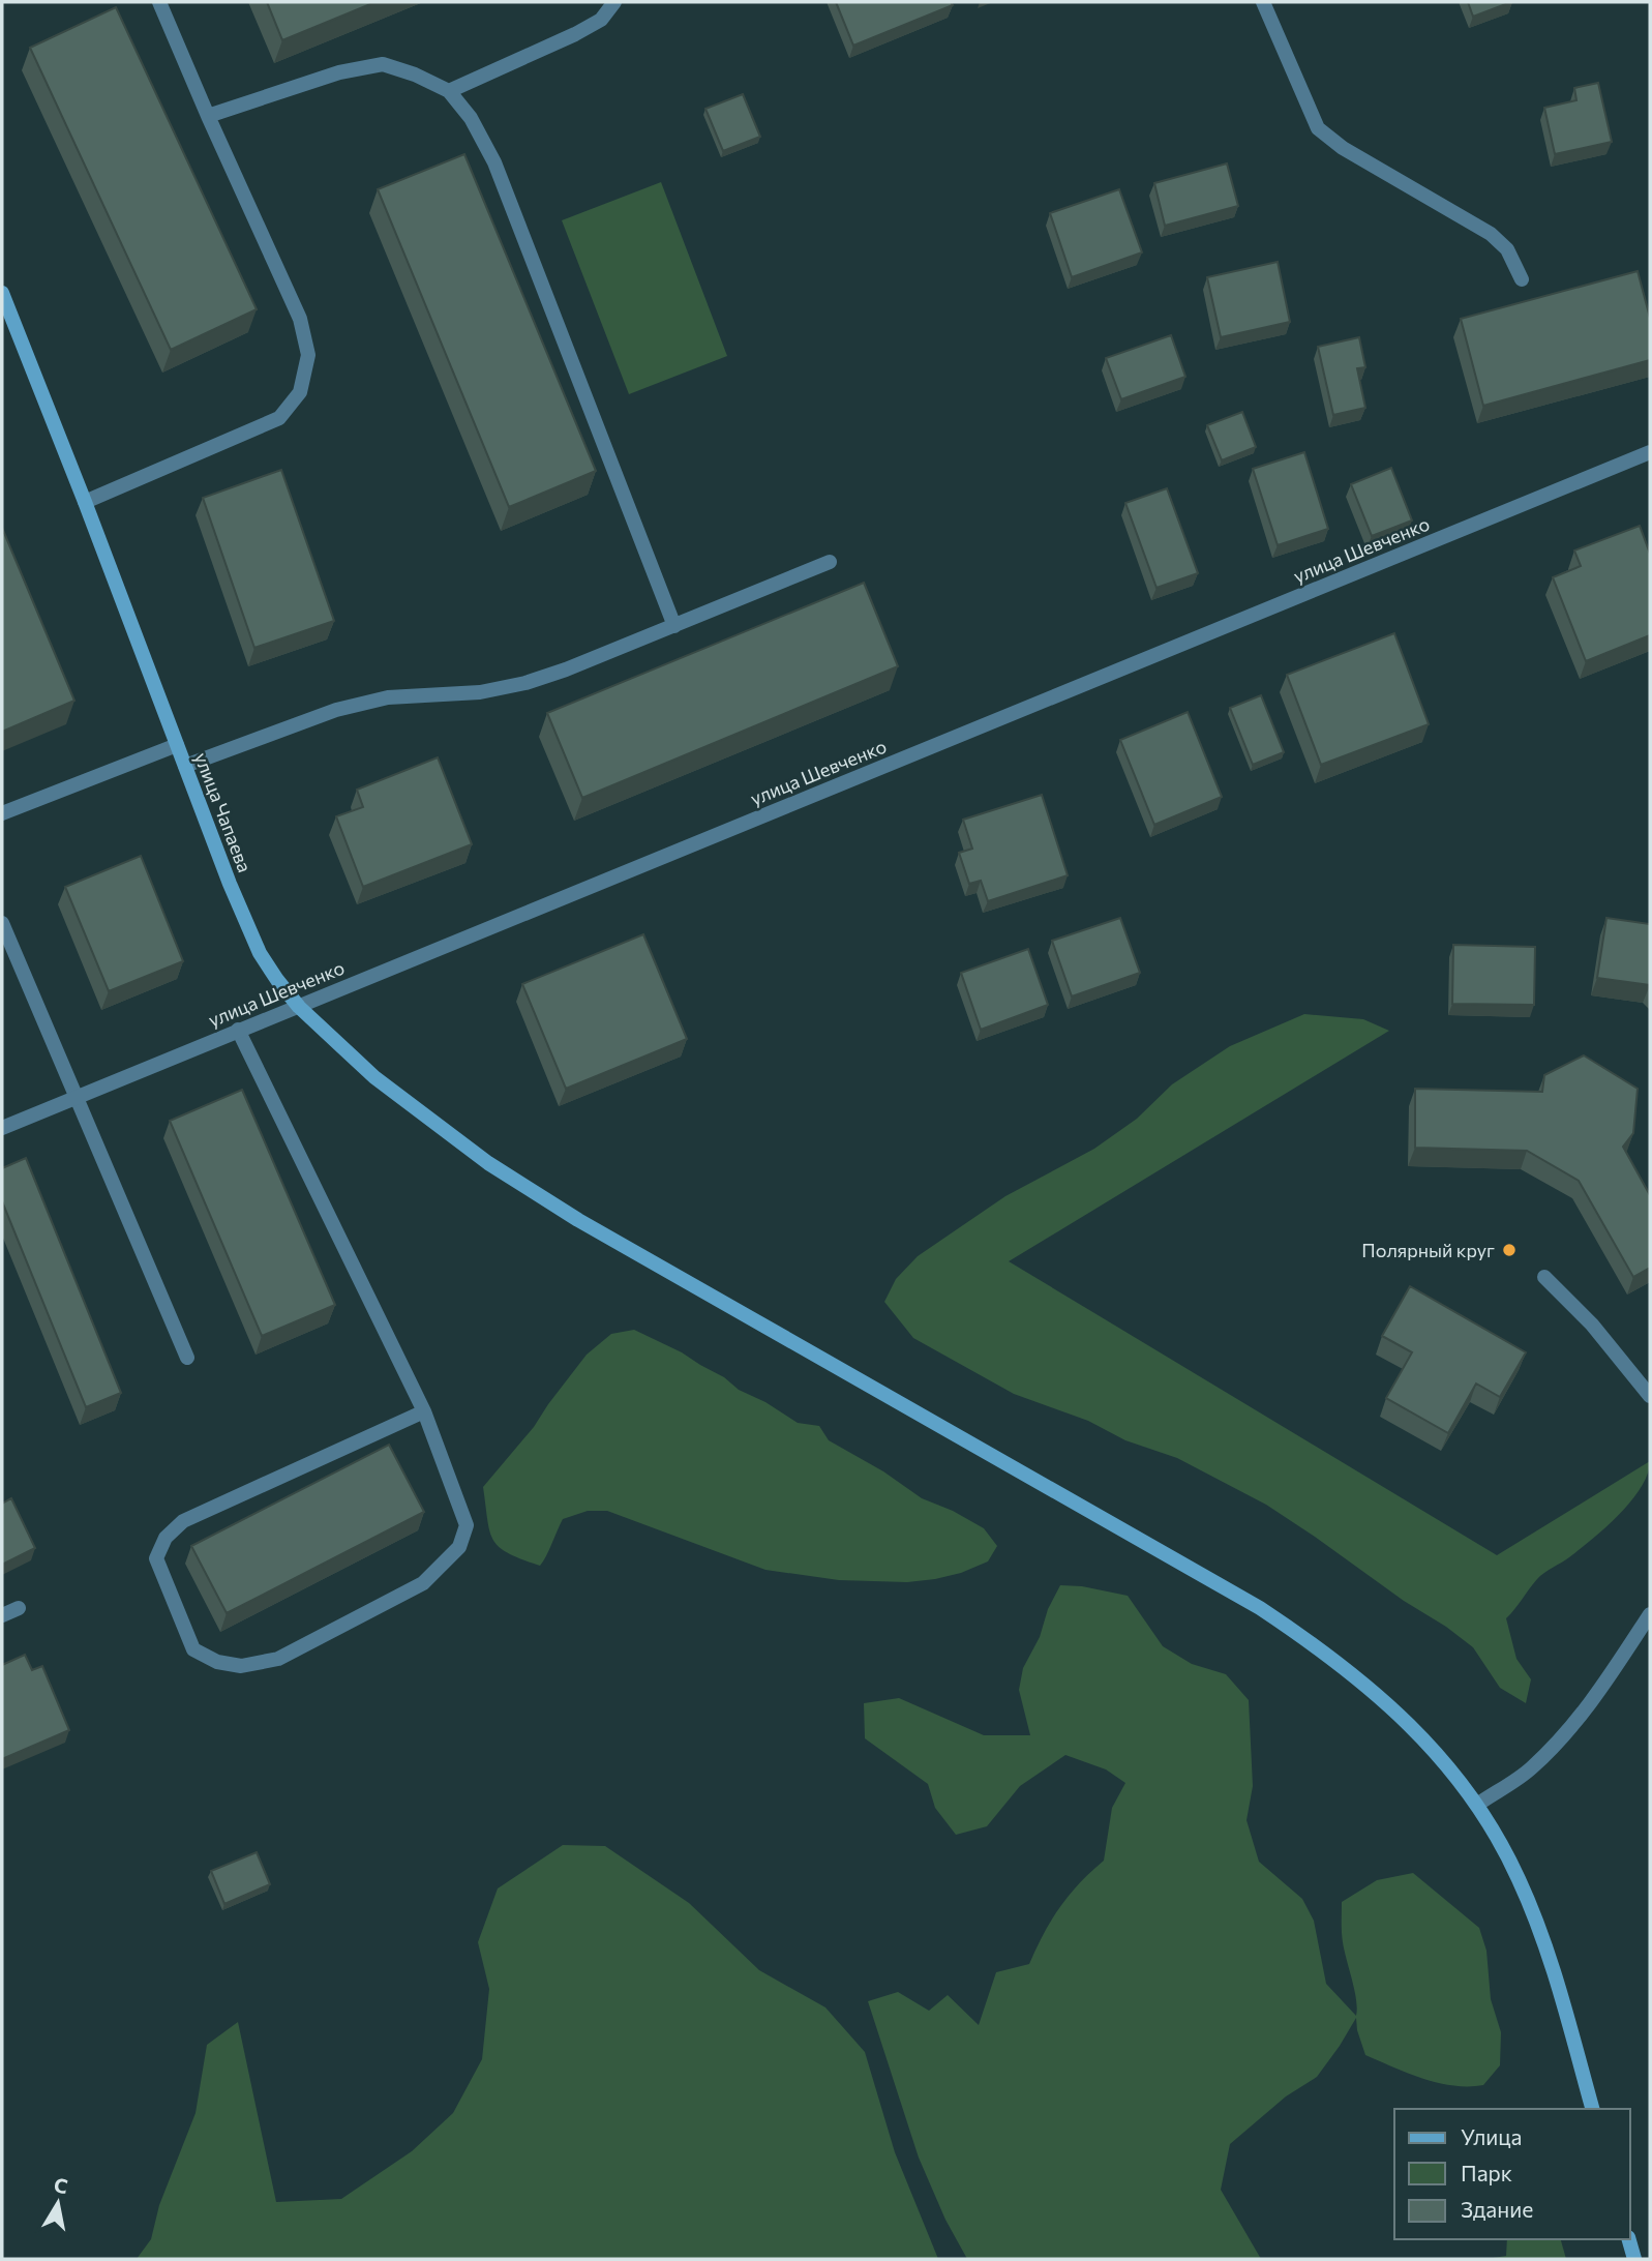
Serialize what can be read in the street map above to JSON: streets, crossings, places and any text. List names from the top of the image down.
{
  "streets": {
    "main road": ["улица Чапаева"],
    "street": ["улица Шевченко"]
  },
  "crossings": [
    ["улица Шевченко", "улица Чапаева"]
  ],
  "places": ["Полярный круг"],
  "legend": ["Улица", "Парк", "Здание"],
  "north": "top"
}
